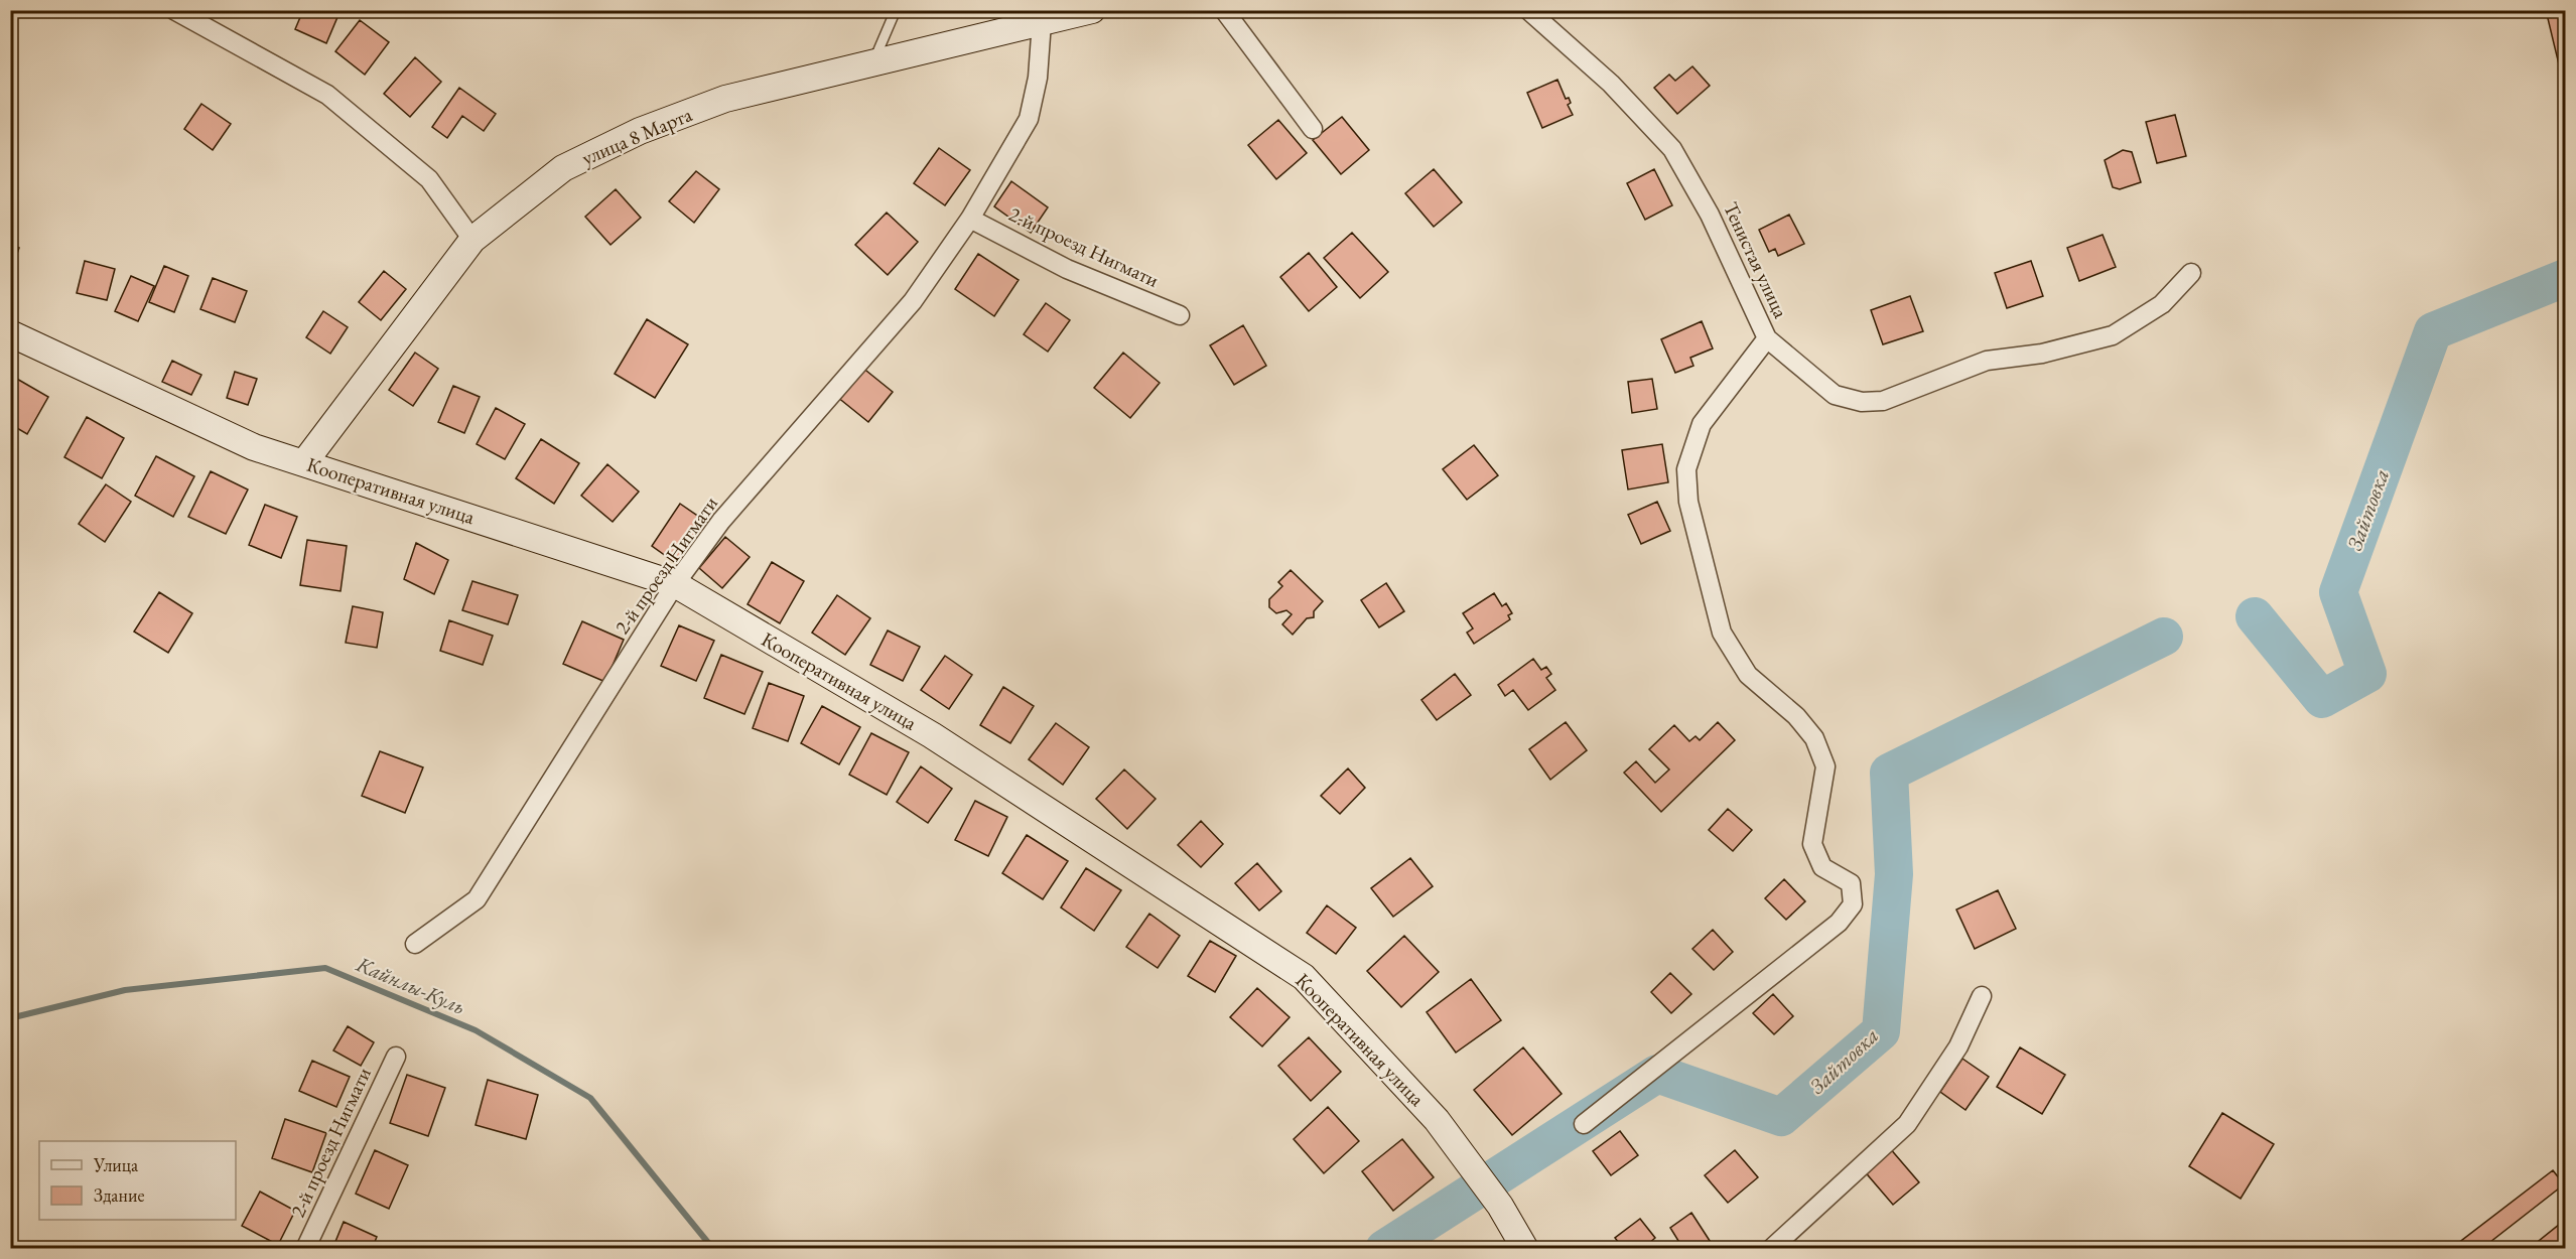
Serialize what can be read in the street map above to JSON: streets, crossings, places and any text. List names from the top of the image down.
{
  "streets": {
    "main road": ["улица 8 Марта", "Кооперативная улица"],
    "street": ["2-й проезд Нигмати", "Тенистая улица"]
  },
  "crossings": [
    ["улица 8 Марта", "2-й проезд Нигмати"],
    ["улица 8 Марта", "Кооперативная улица"],
    ["2-й проезд Нигмати", "Кооперативная улица"]
  ],
  "water": ["Зайтовка", "Кайнлы-Куль"],
  "legend": ["Улица", "Здание"]
}
